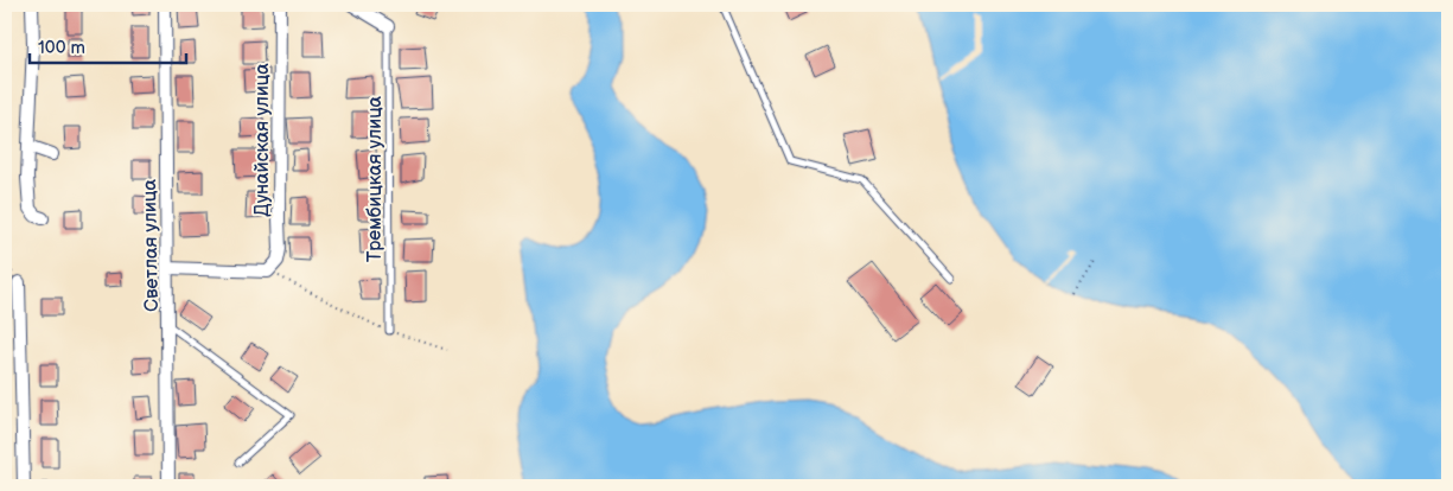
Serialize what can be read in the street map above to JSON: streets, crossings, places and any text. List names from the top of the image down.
{
  "streets": {
    "street": ["Дунайская улица", "Светлая улица"],
    "lane": ["Трембицкая улица"]
  },
  "scale_bar": "100 m"
}
